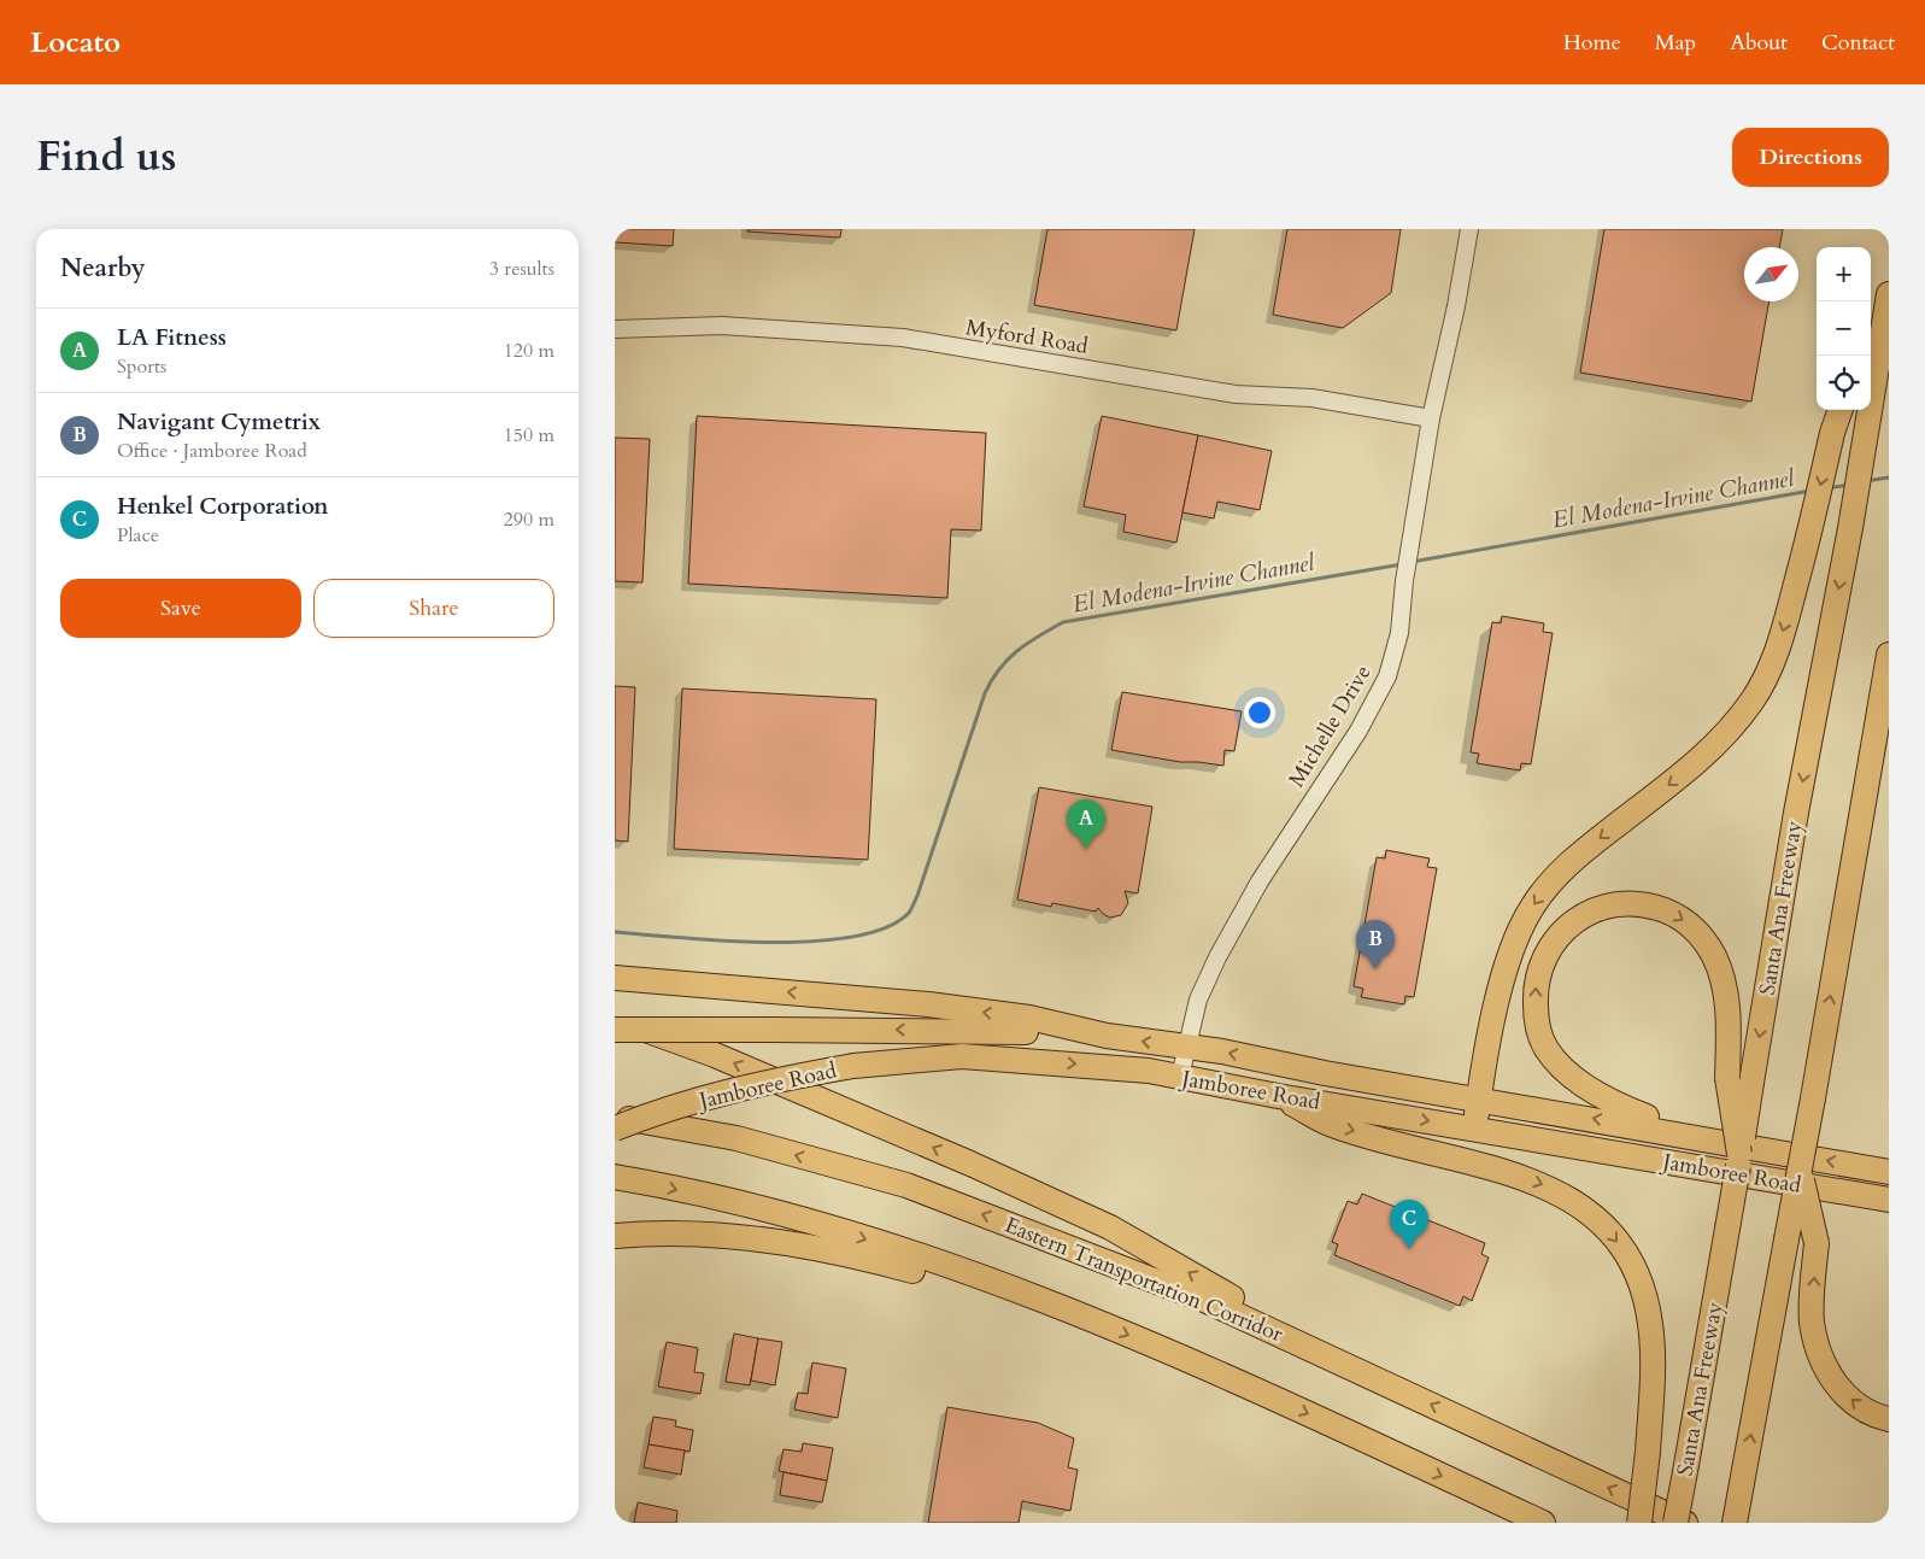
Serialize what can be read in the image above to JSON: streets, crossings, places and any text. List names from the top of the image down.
{
  "streets": {
    "highway": ["Santa Ana Freeway", "Jamboree Road", "Eastern Transportation Corridor"],
    "street": ["Myford Road", "Michelle Drive"]
  },
  "crossings": [
    ["Myford Road", "Michelle Drive"],
    ["Michelle Drive", "Jamboree Road"]
  ],
  "water": ["El Modena-Irvine Channel"],
  "north": "top right",
  "page": {
    "header": "Locato",
    "nav": [
      "Home",
      "Map",
      "About",
      "Contact"
    ],
    "title": "Find us",
    "buttons": [
      "Directions",
      ["Save", "Share"]
    ],
    "heading": ["Nearby", "3 results"],
    "map_buttons": ["+", "−"],
    "list": [
      {
        "mark": "A",
        "name": "LA Fitness",
        "note": "Sports",
        "value": "120 m"
      },
      {
        "mark": "B",
        "name": "Navigant Cymetrix",
        "note": "Office · Jamboree Road",
        "value": "150 m"
      },
      {
        "mark": "C",
        "name": "Henkel Corporation",
        "note": "Place",
        "value": "290 m"
      }
    ],
    "pins": ["A", "B", "C"]
  }
}
